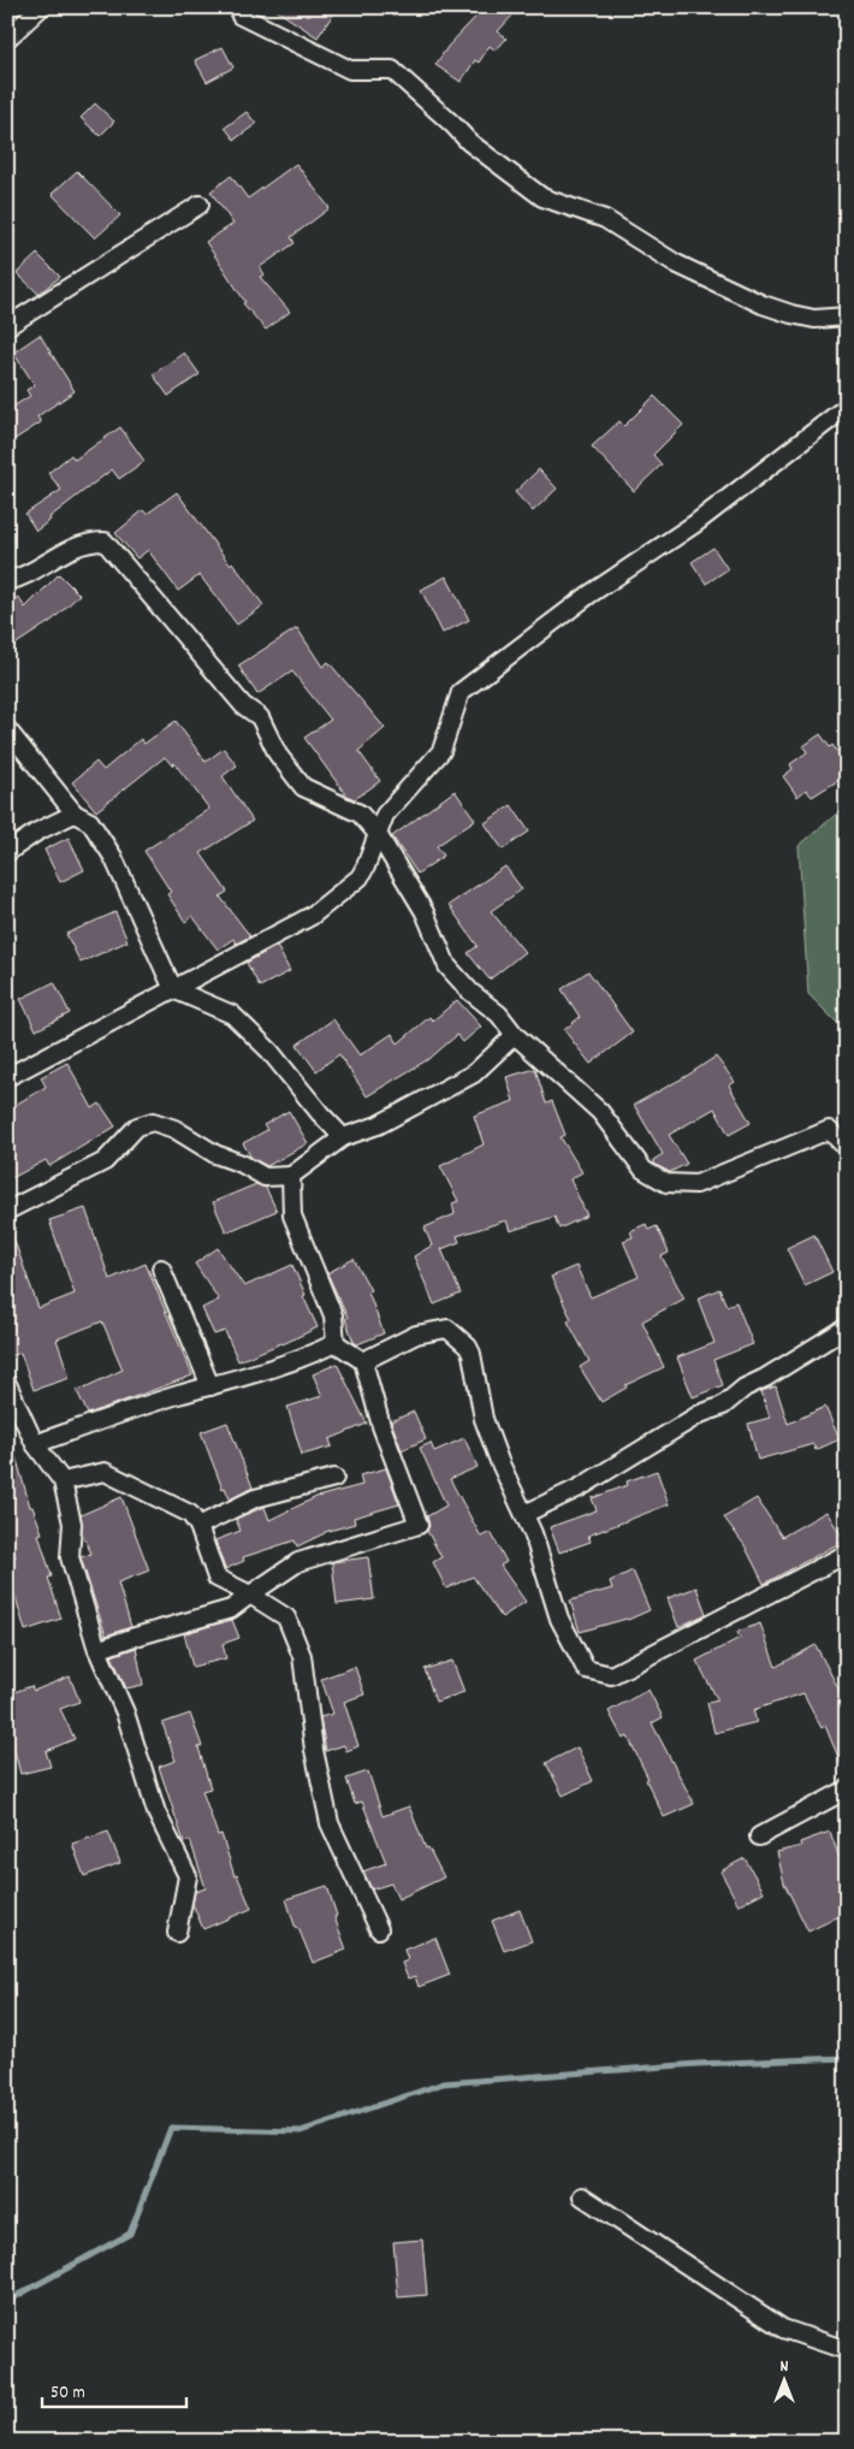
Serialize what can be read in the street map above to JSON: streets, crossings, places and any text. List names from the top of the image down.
{
  "scale_bar": "50 m",
  "north": "top"
}
